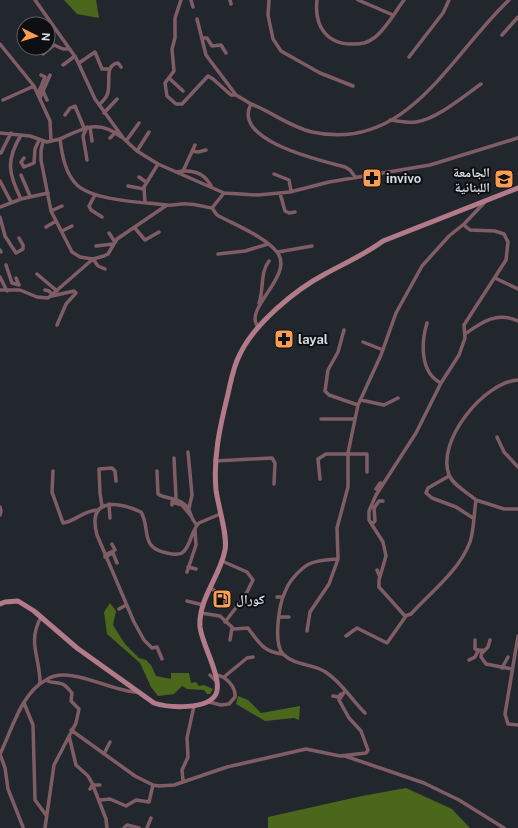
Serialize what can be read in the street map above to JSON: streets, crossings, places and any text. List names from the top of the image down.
{
  "places": {
    "pharmacy": ["invivo", "layal"],
    "school or university": ["الجامعة اللبنانية"],
    "fuel station": ["كورال"]
  },
  "north": "right"
}
